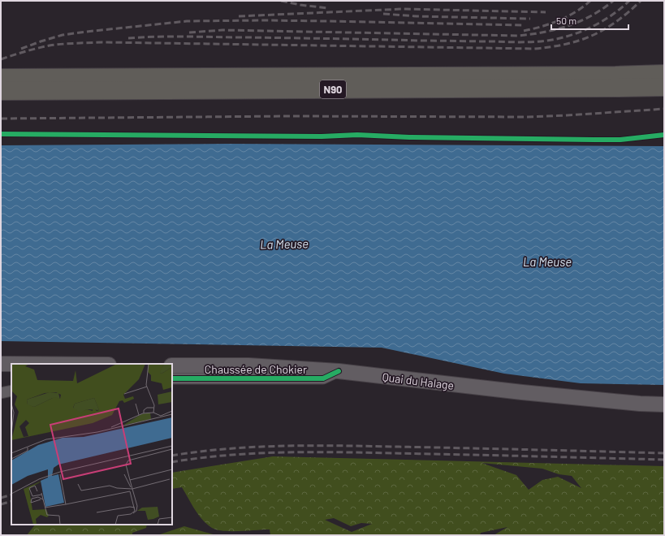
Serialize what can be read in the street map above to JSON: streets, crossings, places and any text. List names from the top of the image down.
{
  "streets": {
    "highway": ["N90"],
    "main road": ["Quai du Halage"],
    "street": ["Chaussée de Chokier"]
  },
  "crossings": [
    ["Chaussée de Chokier", "Quai du Halage"]
  ],
  "water": ["La Meuse"],
  "scale_bar": "50 m"
}
